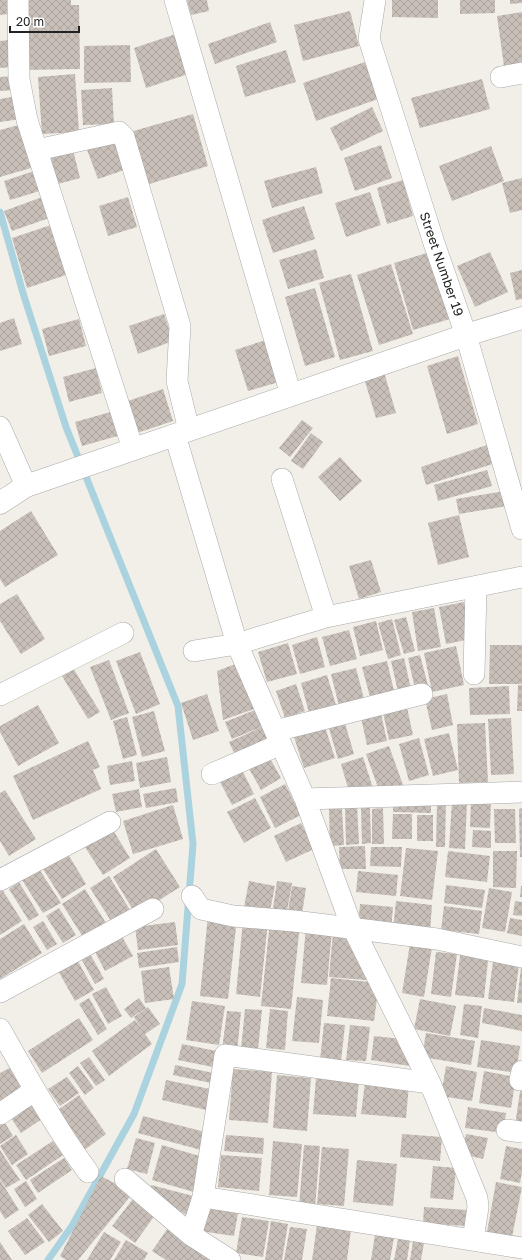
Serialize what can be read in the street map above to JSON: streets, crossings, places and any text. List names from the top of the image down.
{
  "streets": {
    "street": ["Street Number 19"]
  },
  "scale_bar": "20 m"
}
